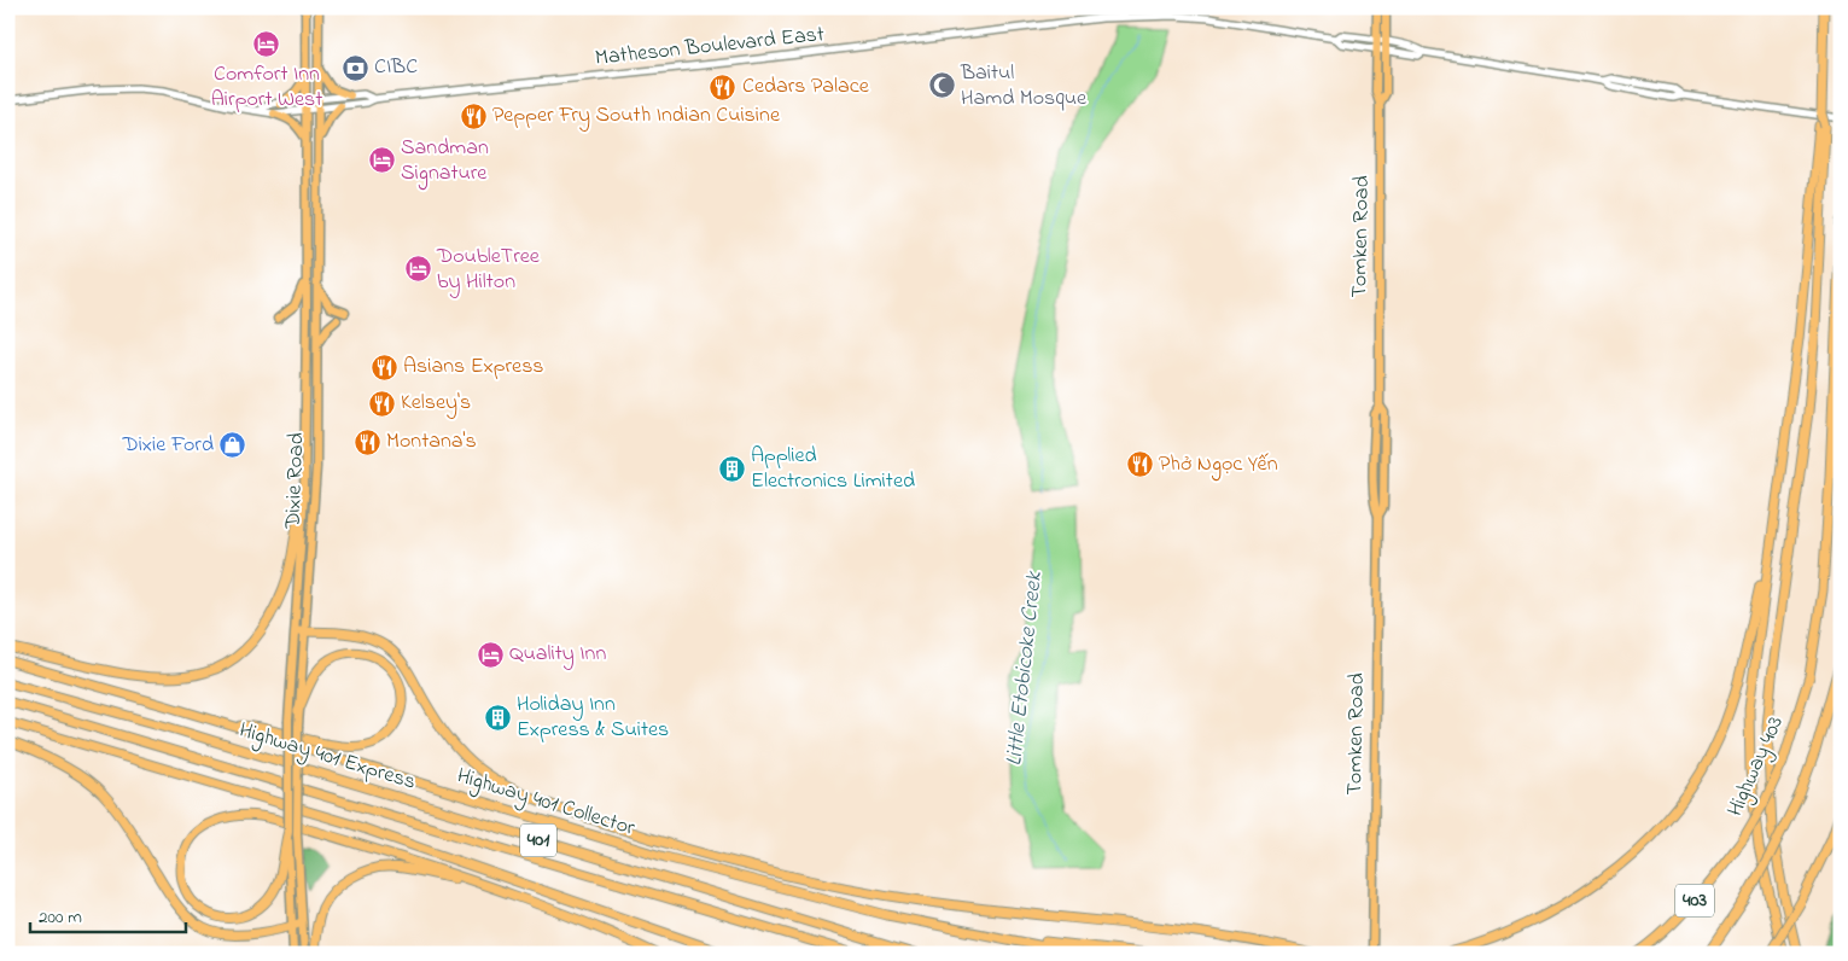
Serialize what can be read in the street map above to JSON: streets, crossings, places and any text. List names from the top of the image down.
{
  "streets": {
    "highway": [
      "Highway 401 Express",
      "Highway 403",
      "Highway 401 Collector",
      "401",
      "403"
    ],
    "main road": ["Tomken Road", "Dixie Road"],
    "street": ["Matheson Boulevard East"]
  },
  "crossings": [
    ["Matheson Boulevard East", "Tomken Road"],
    ["Matheson Boulevard East", "Dixie Road"]
  ],
  "water": ["Little Etobicoke Creek"],
  "places": {
    "hotel": [
      "Comfort Inn Airport West",
      "Sandman Signature",
      "DoubleTree by Hilton",
      "Quality Inn"
    ],
    "bank": ["CIBC"],
    "mosque": ["Baitul Hamd Mosque"],
    "restaurant": [
      "Cedars Palace",
      "Pepper Fry South Indian Cuisine",
      "Asians Express",
      "Kelsey's",
      "Montana's",
      "Phở Ngọc Yến"
    ],
    "shop": ["Dixie Ford"],
    "building": ["Applied Electronics Limited", "Holiday Inn Express & Suites"]
  },
  "scale_bar": "200 m"
}
